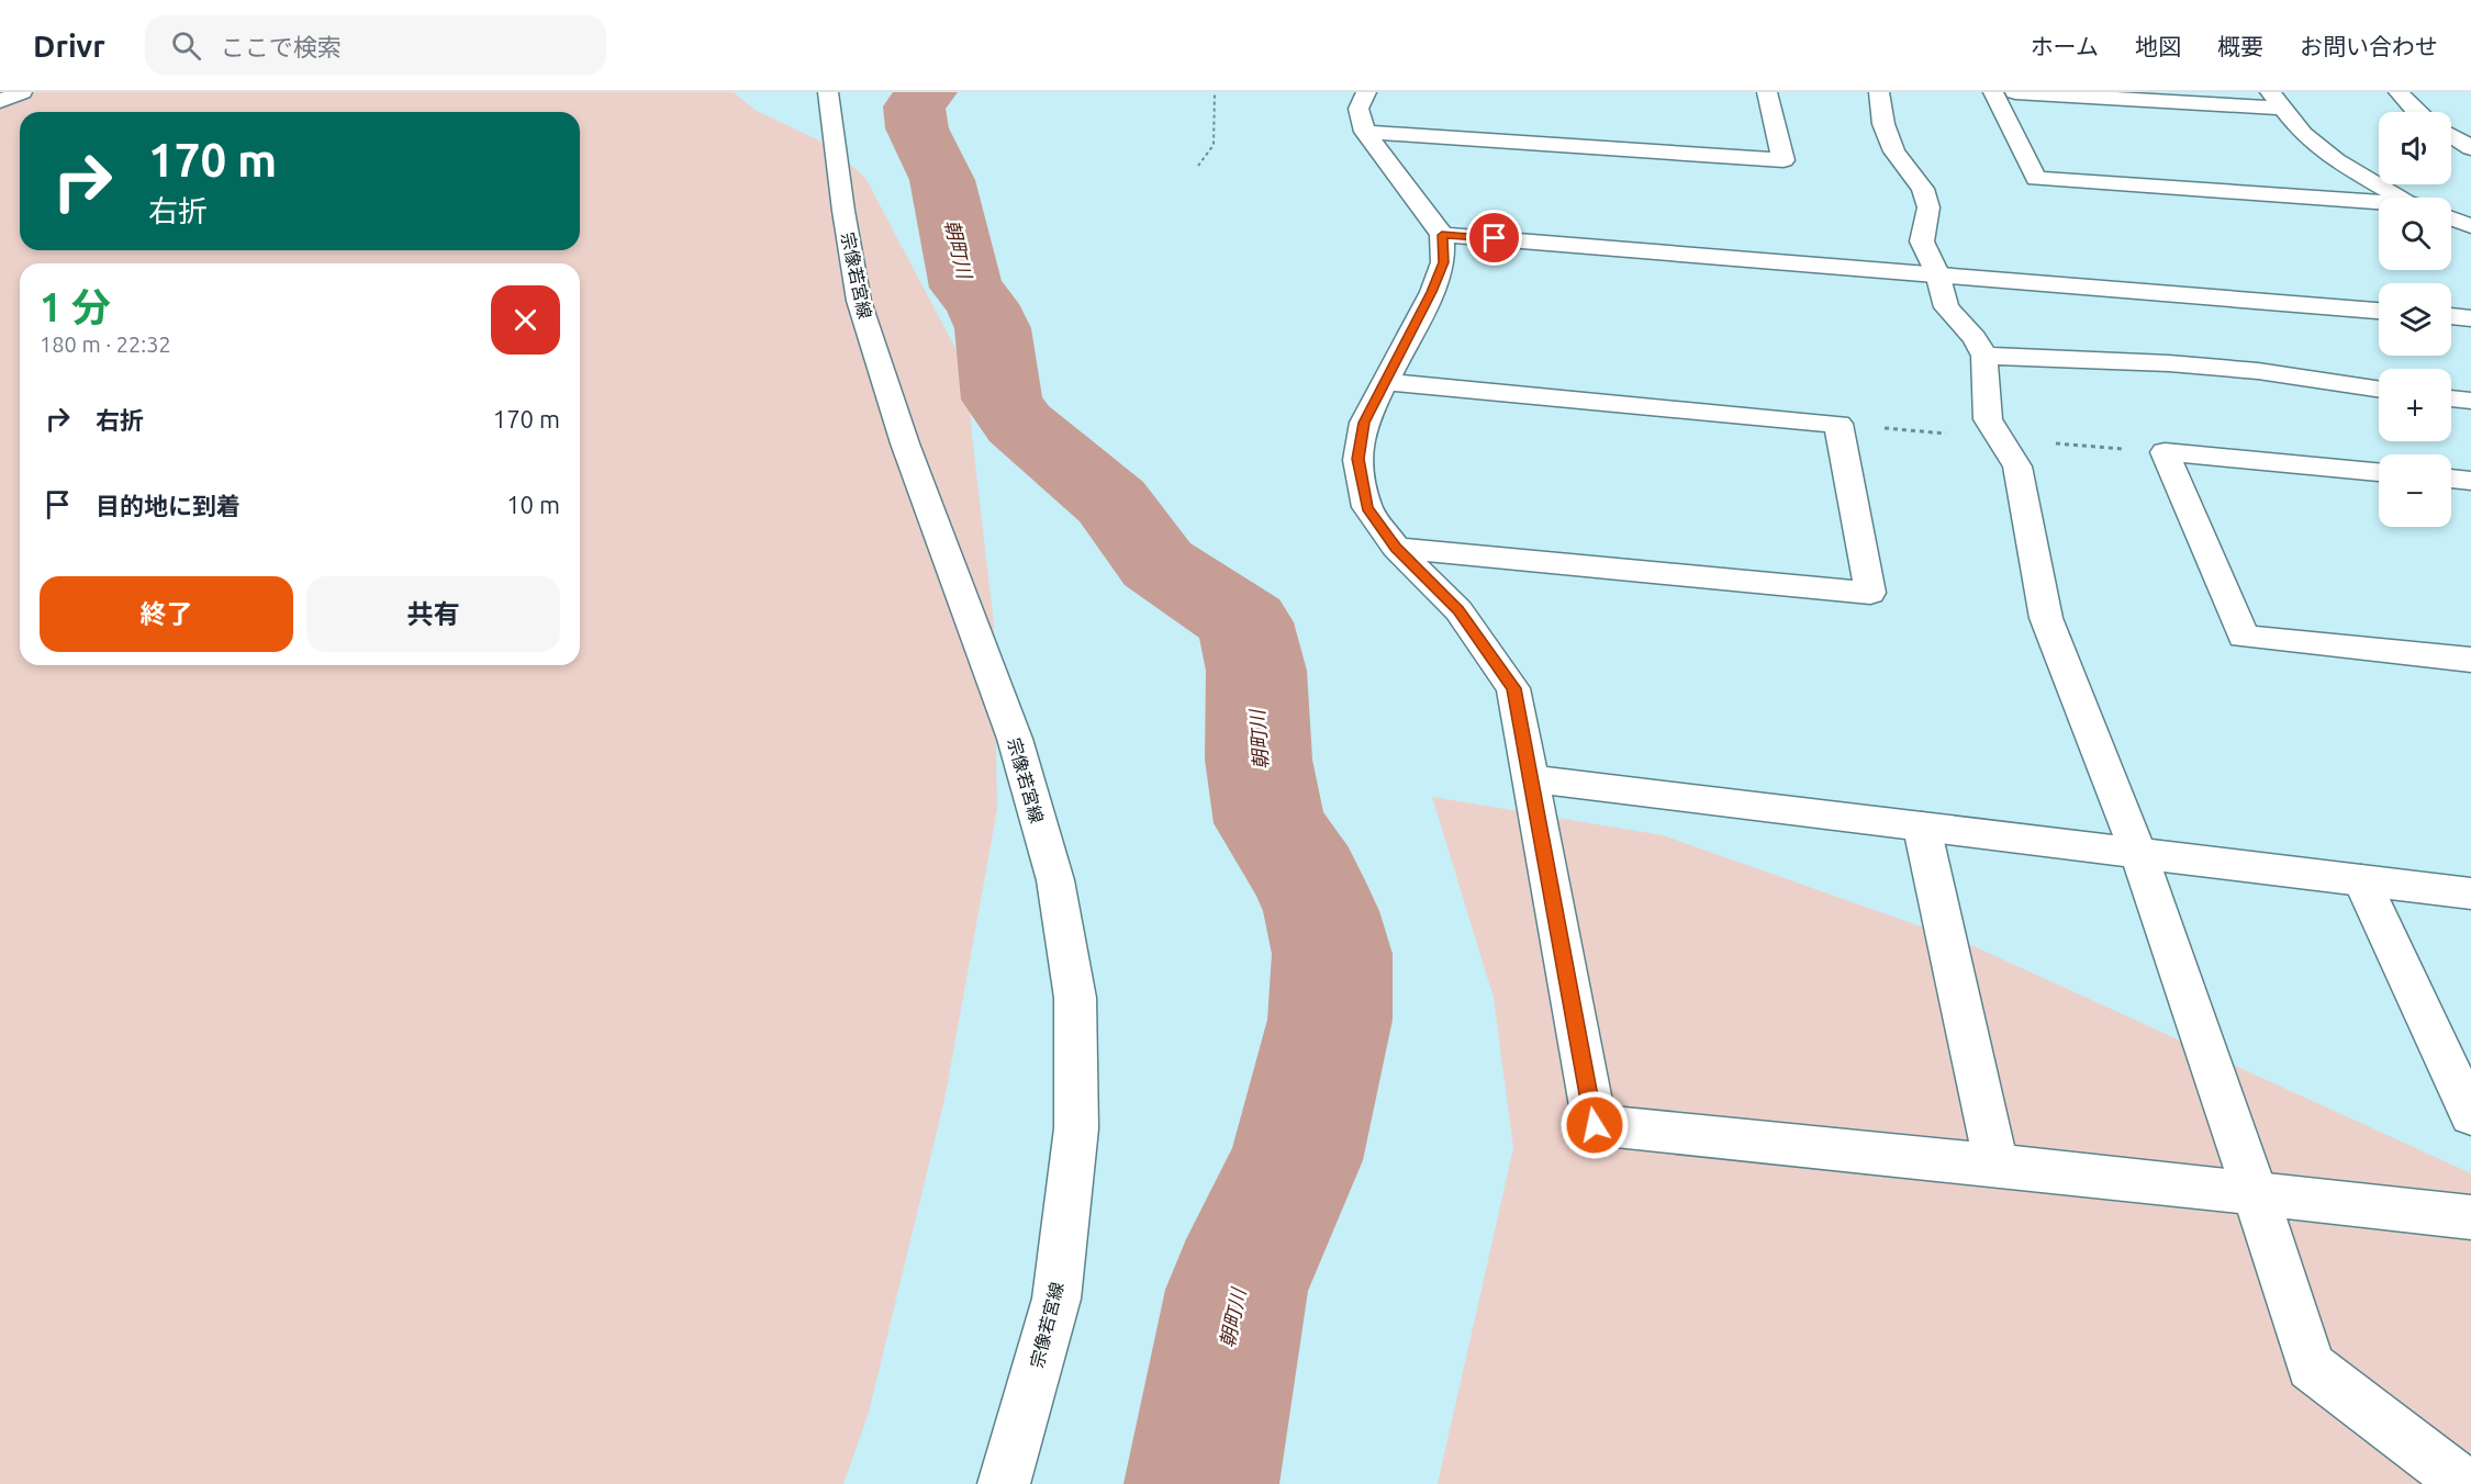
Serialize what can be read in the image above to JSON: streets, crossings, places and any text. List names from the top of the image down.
{
  "streets": {
    "street": ["宗像若宮線"]
  },
  "water": ["朝町川"],
  "page": {
    "header": "Drivr",
    "search": "ここで検索",
    "nav": [
      "ホーム",
      "地図",
      "概要",
      "お問い合わせ"
    ],
    "map_buttons": ["+", "−"],
    "turn": ["170 m", "右折"],
    "heading": ["1 分", "180 m · 22:32"],
    "list": [
      {
        "name": "右折",
        "value": "170 m"
      },
      {
        "name": "目的地に到着",
        "value": "10 m"
      }
    ],
    "buttons": ["終了", "共有"]
  }
}
